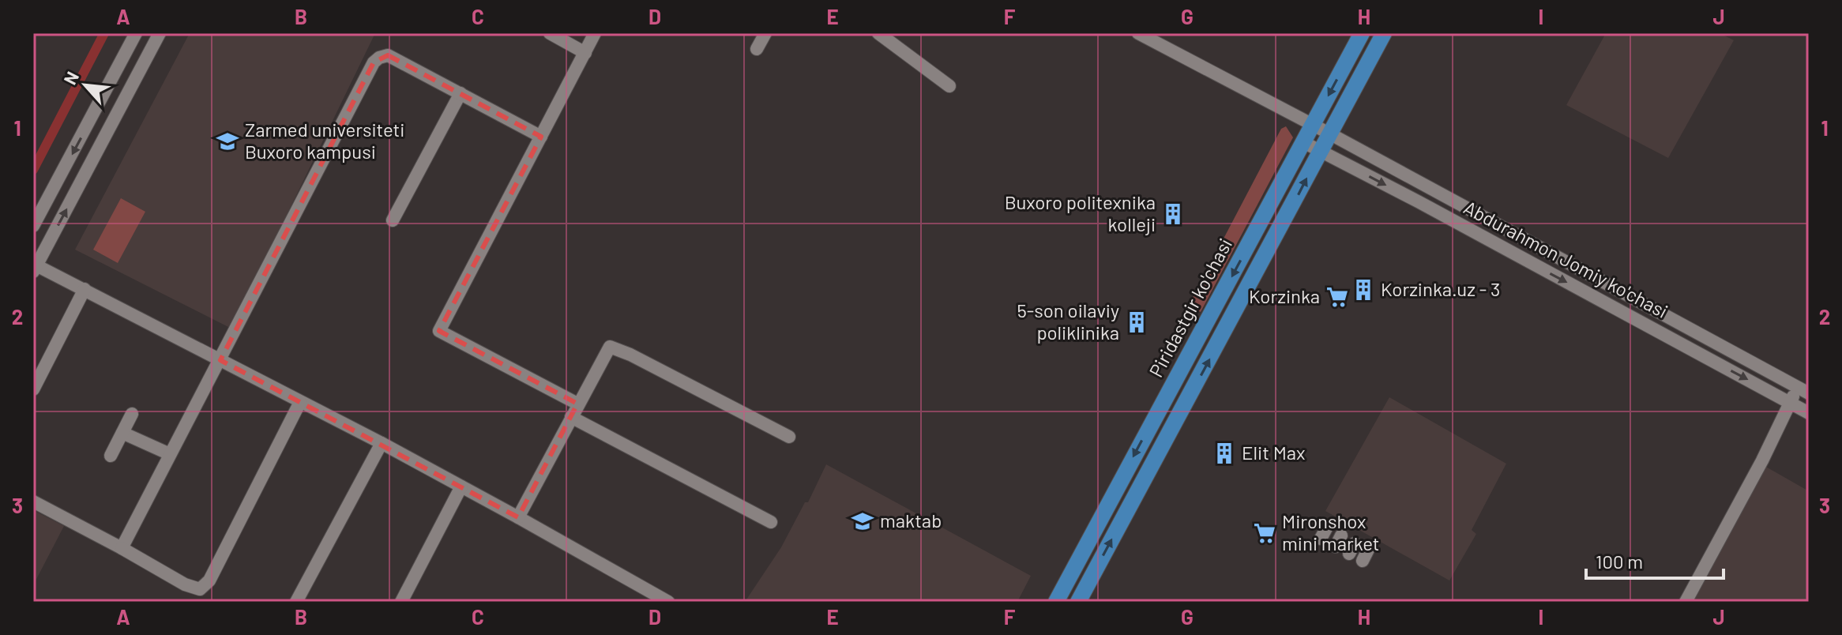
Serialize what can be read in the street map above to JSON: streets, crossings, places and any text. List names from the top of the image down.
{
  "streets": {
    "main road": ["Piridastgir ko'chasi"],
    "street": ["Abdurahmon Jomiy ko'chasi"]
  },
  "crossings": [
    ["Abdurahmon Jomiy ko'chasi", "Piridastgir ko'chasi"]
  ],
  "places": {
    "school or university": ["Zarmed universiteti Buxoro kampusi", "maktab"],
    "building": [
      "Buxoro politexnika kolleji",
      "Korzinka.uz - 3",
      "5-son oilaviy poliklinika",
      "Elit Max"
    ],
    "supermarket": ["Korzinka", "Mironshox mini market"]
  },
  "scale_bar": "100 m",
  "north": "top left",
  "grid": {
    "columns": [
      "A",
      "B",
      "C",
      "D",
      "E",
      "F",
      "G",
      "H",
      "I",
      "J"
    ],
    "rows": ["1", "2", "3"]
  }
}
